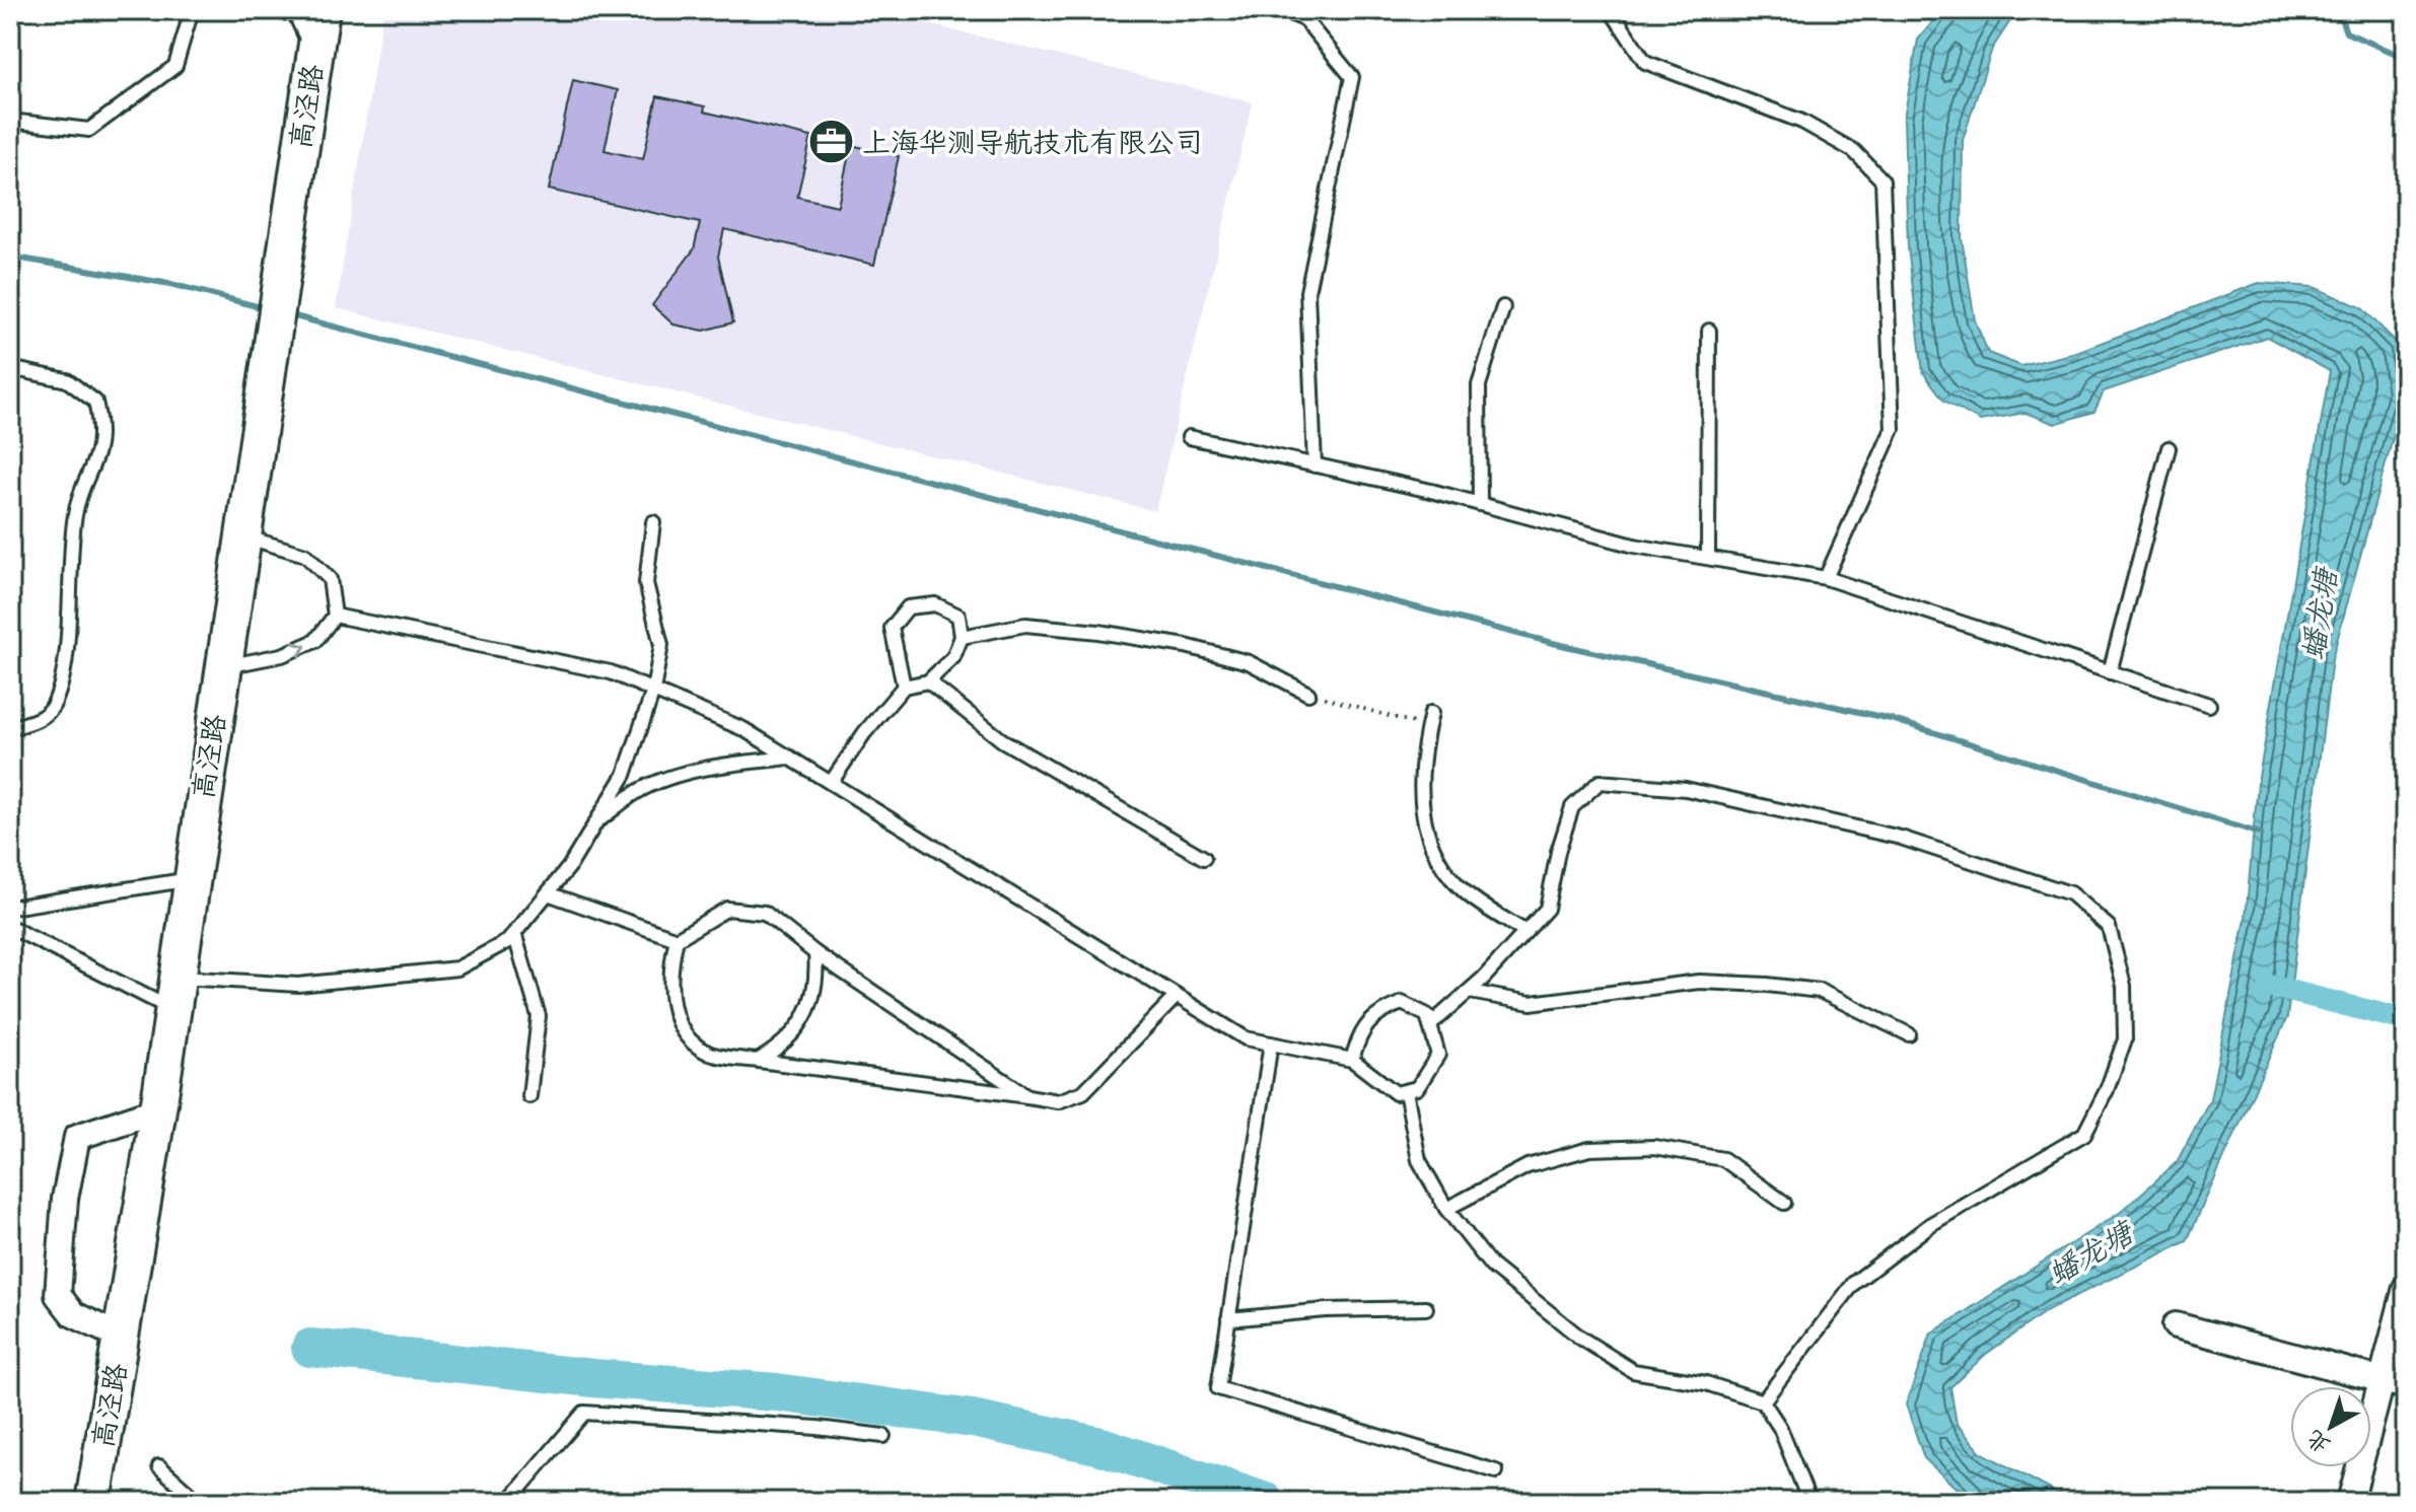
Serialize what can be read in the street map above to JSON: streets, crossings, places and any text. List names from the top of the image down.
{
  "streets": {
    "main road": ["高泾路"]
  },
  "water": ["蟠龙塘"],
  "places": {
    "office": ["上海华测导航技术有限公司"]
  },
  "north": "bottom left"
}
